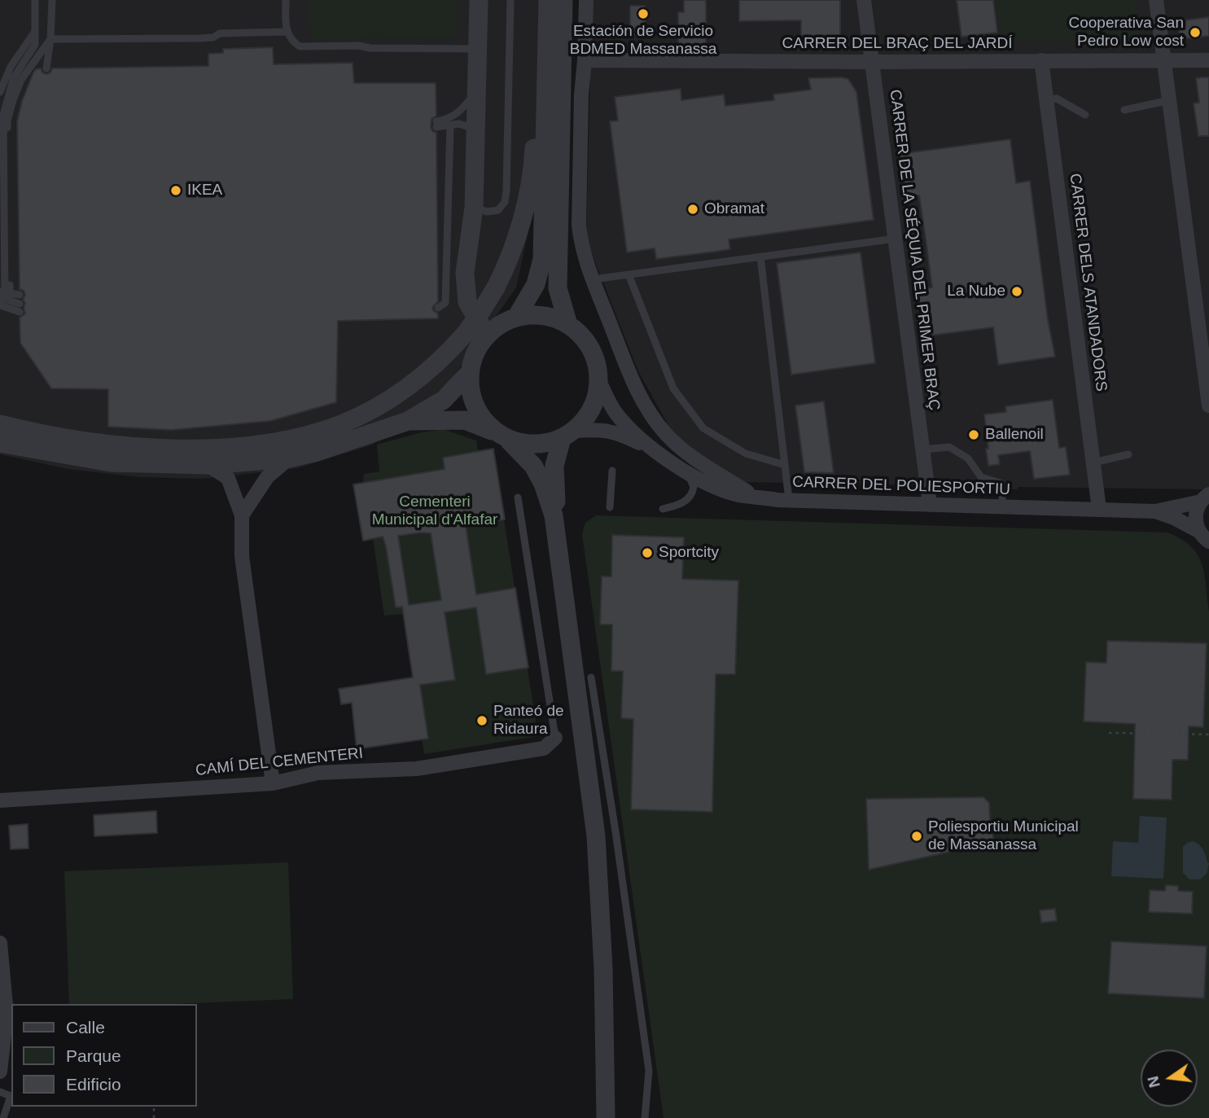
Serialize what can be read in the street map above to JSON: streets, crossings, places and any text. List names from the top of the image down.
{
  "streets": {
    "street": [
      "CARRER DEL BRAÇ DEL JARDÍ",
      "CARRER DE LA SÉQUIA DEL PRIMER BRAÇ",
      "CARRER DELS ATANDADORS",
      "CARRER DEL POLIESPORTIU",
      "CAMÍ DEL CEMENTERI"
    ]
  },
  "crossings": [
    ["CARRER DEL BRAÇ DEL JARDÍ", "CARRER DE LA SÉQUIA DEL PRIMER BRAÇ"],
    ["CARRER DEL BRAÇ DEL JARDÍ", "CARRER DELS ATANDADORS"],
    ["CARRER DE LA SÉQUIA DEL PRIMER BRAÇ", "CARRER DEL POLIESPORTIU"],
    ["CARRER DELS ATANDADORS", "CARRER DEL POLIESPORTIU"]
  ],
  "parks": ["Cementeri Municipal d'Alfafar"],
  "places": [
    "Estación de Servicio BDMED Massanassa",
    "Cooperativa San Pedro Low cost",
    "IKEA",
    "Obramat",
    "La Nube",
    "Ballenoil",
    "Sportcity",
    "Panteó de Ridaura",
    "Poliesportiu Municipal de Massanassa"
  ],
  "legend": ["Calle", "Parque", "Edificio"],
  "north": "left"
}
